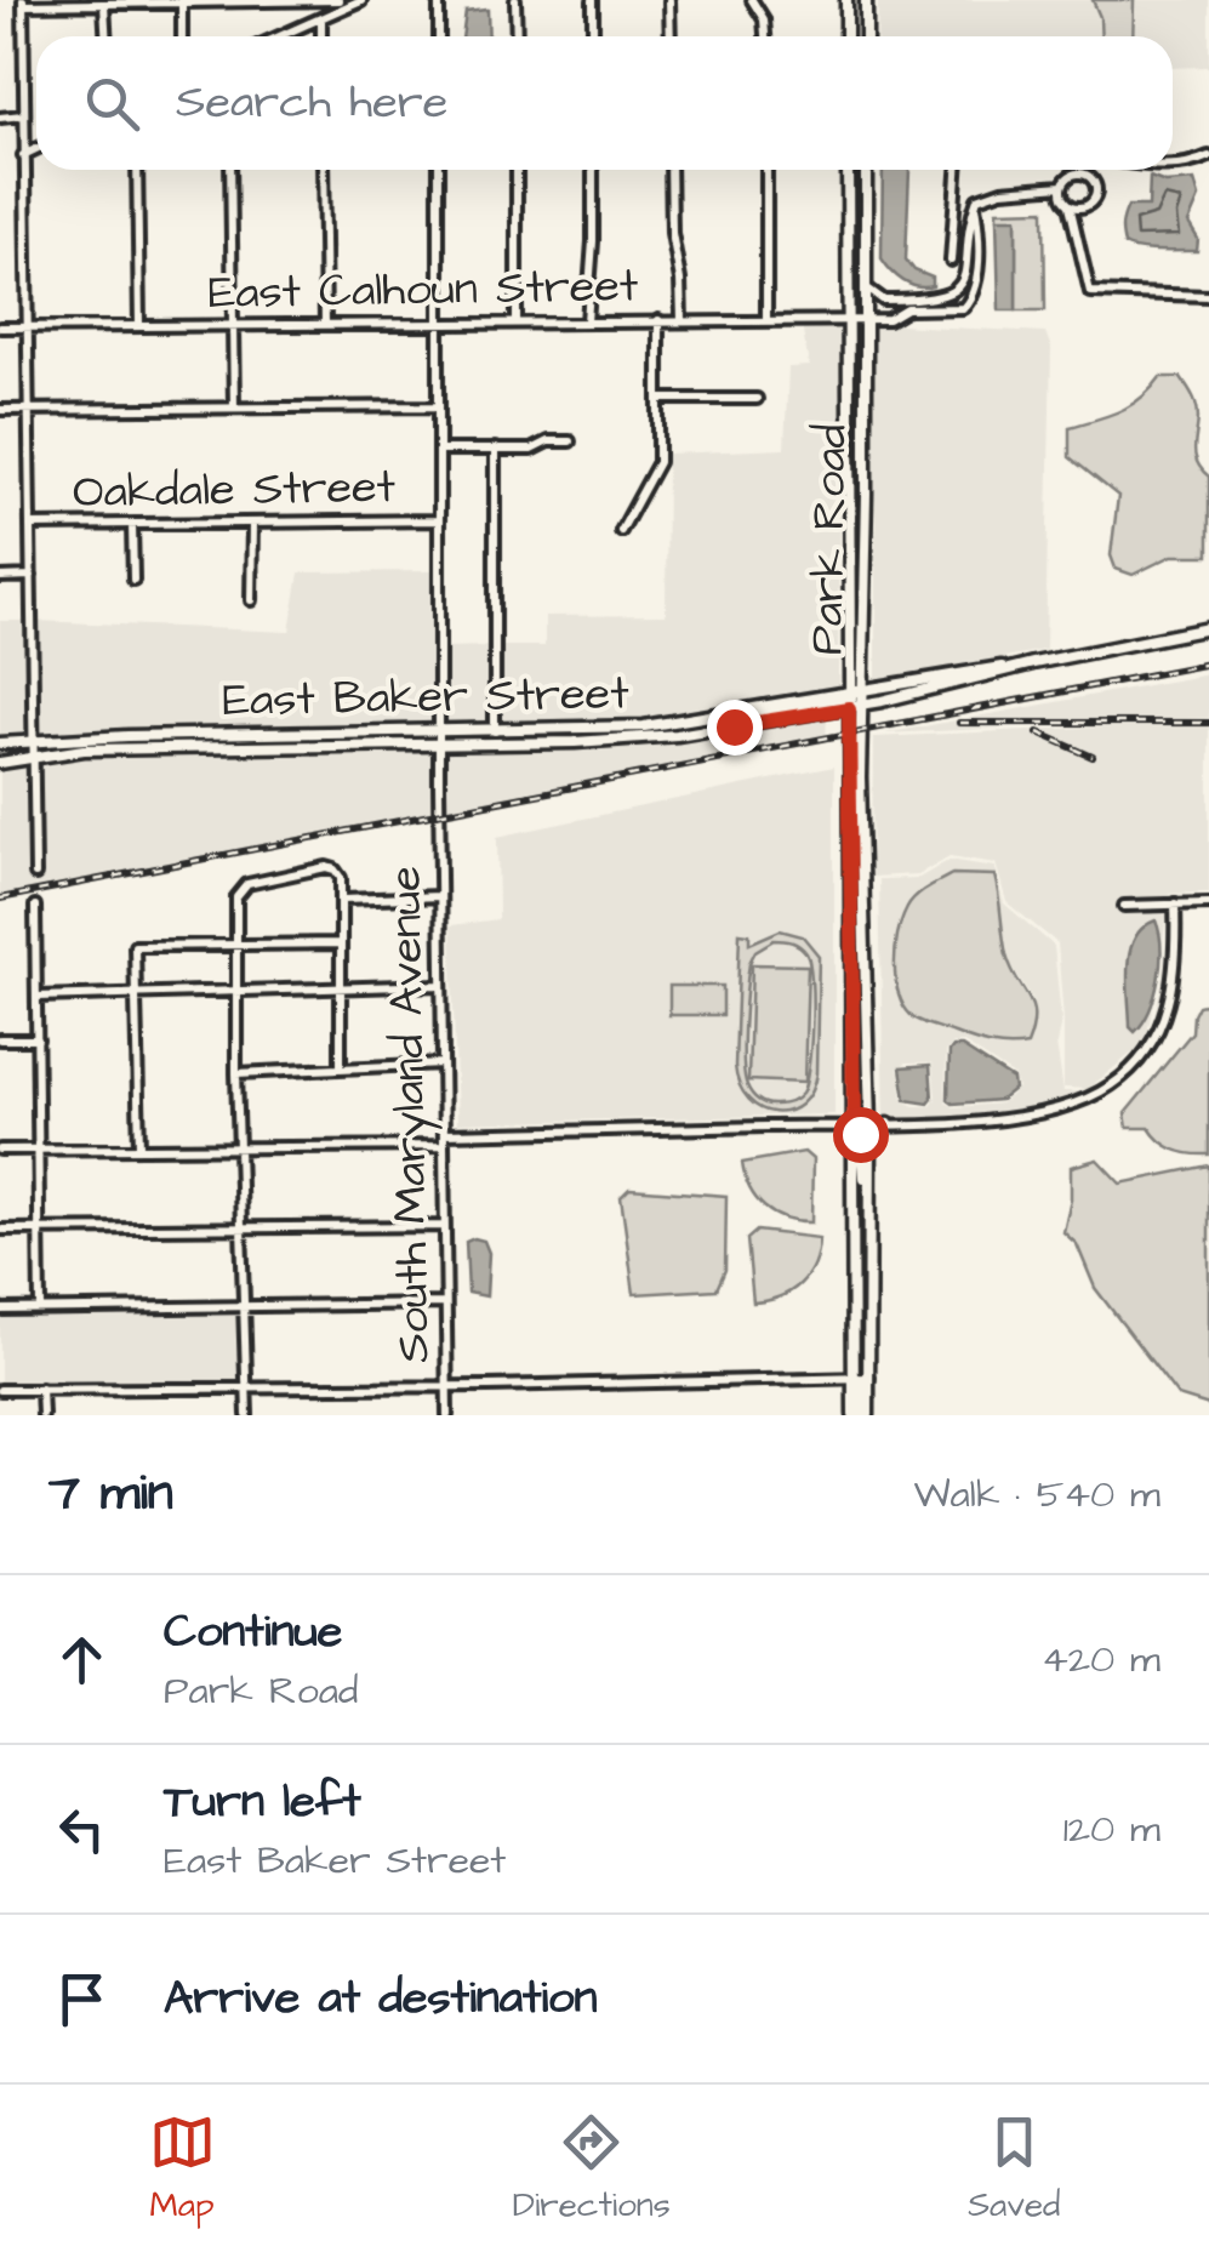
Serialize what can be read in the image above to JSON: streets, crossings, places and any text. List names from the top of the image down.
{
  "streets": {
    "main road": ["Park Road", "East Baker Street"],
    "street": ["East Calhoun Street", "Oakdale Street", "South Maryland Avenue"]
  },
  "crossings": [
    ["East Calhoun Street", "Park Road"],
    ["East Calhoun Street", "South Maryland Avenue"],
    ["Oakdale Street", "South Maryland Avenue"],
    ["Park Road", "East Baker Street"],
    ["East Baker Street", "South Maryland Avenue"]
  ],
  "page": {
    "search": "Search here",
    "heading": ["7 min", "Walk · 540 m"],
    "list": [
      ["Continue", "Park Road", "420 m"],
      ["Turn left", "East Baker Street", "120 m"],
      "Arrive at destination"
    ],
    "nav": ["Map", "Directions", "Saved"]
  }
}
